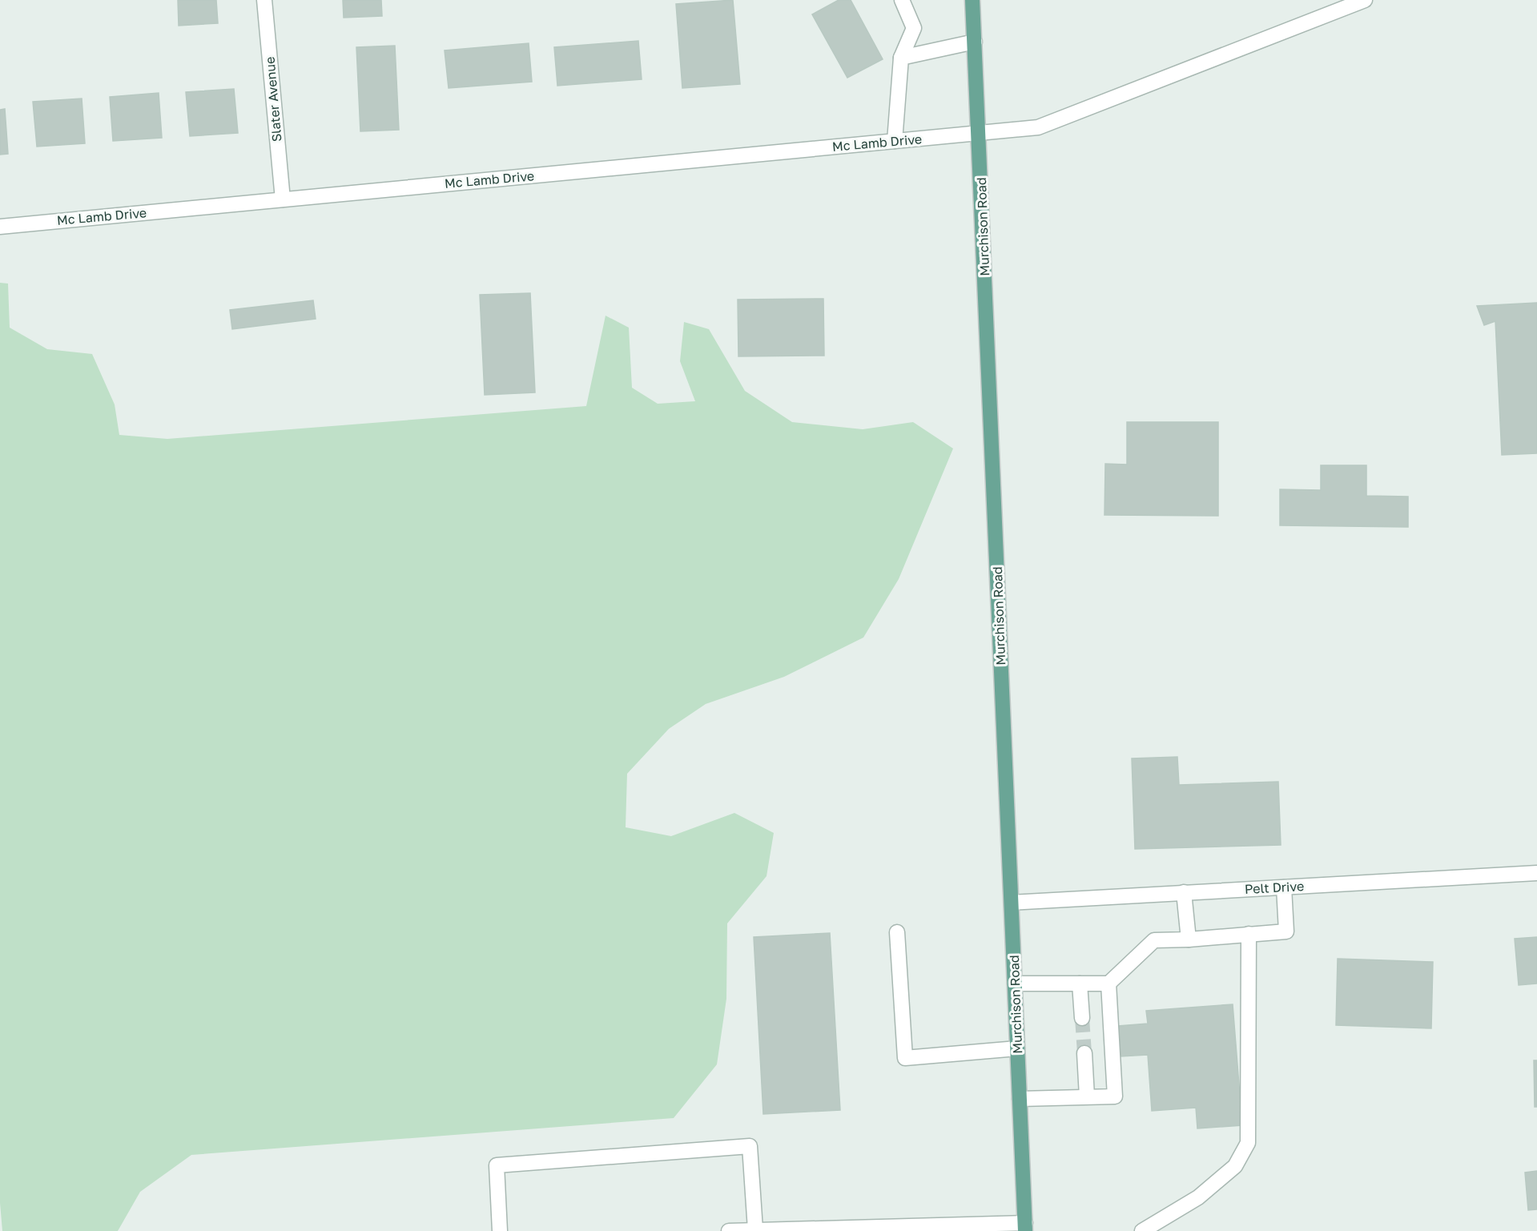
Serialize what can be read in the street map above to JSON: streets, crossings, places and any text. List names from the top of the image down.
{
  "streets": {
    "main road": ["Murchison Road"],
    "street": ["Slater Avenue", "Mc Lamb Drive", "Pelt Drive"]
  },
  "crossings": [
    ["Slater Avenue", "Mc Lamb Drive"],
    ["Mc Lamb Drive", "Murchison Road"],
    ["Murchison Road", "Pelt Drive"]
  ]
}
